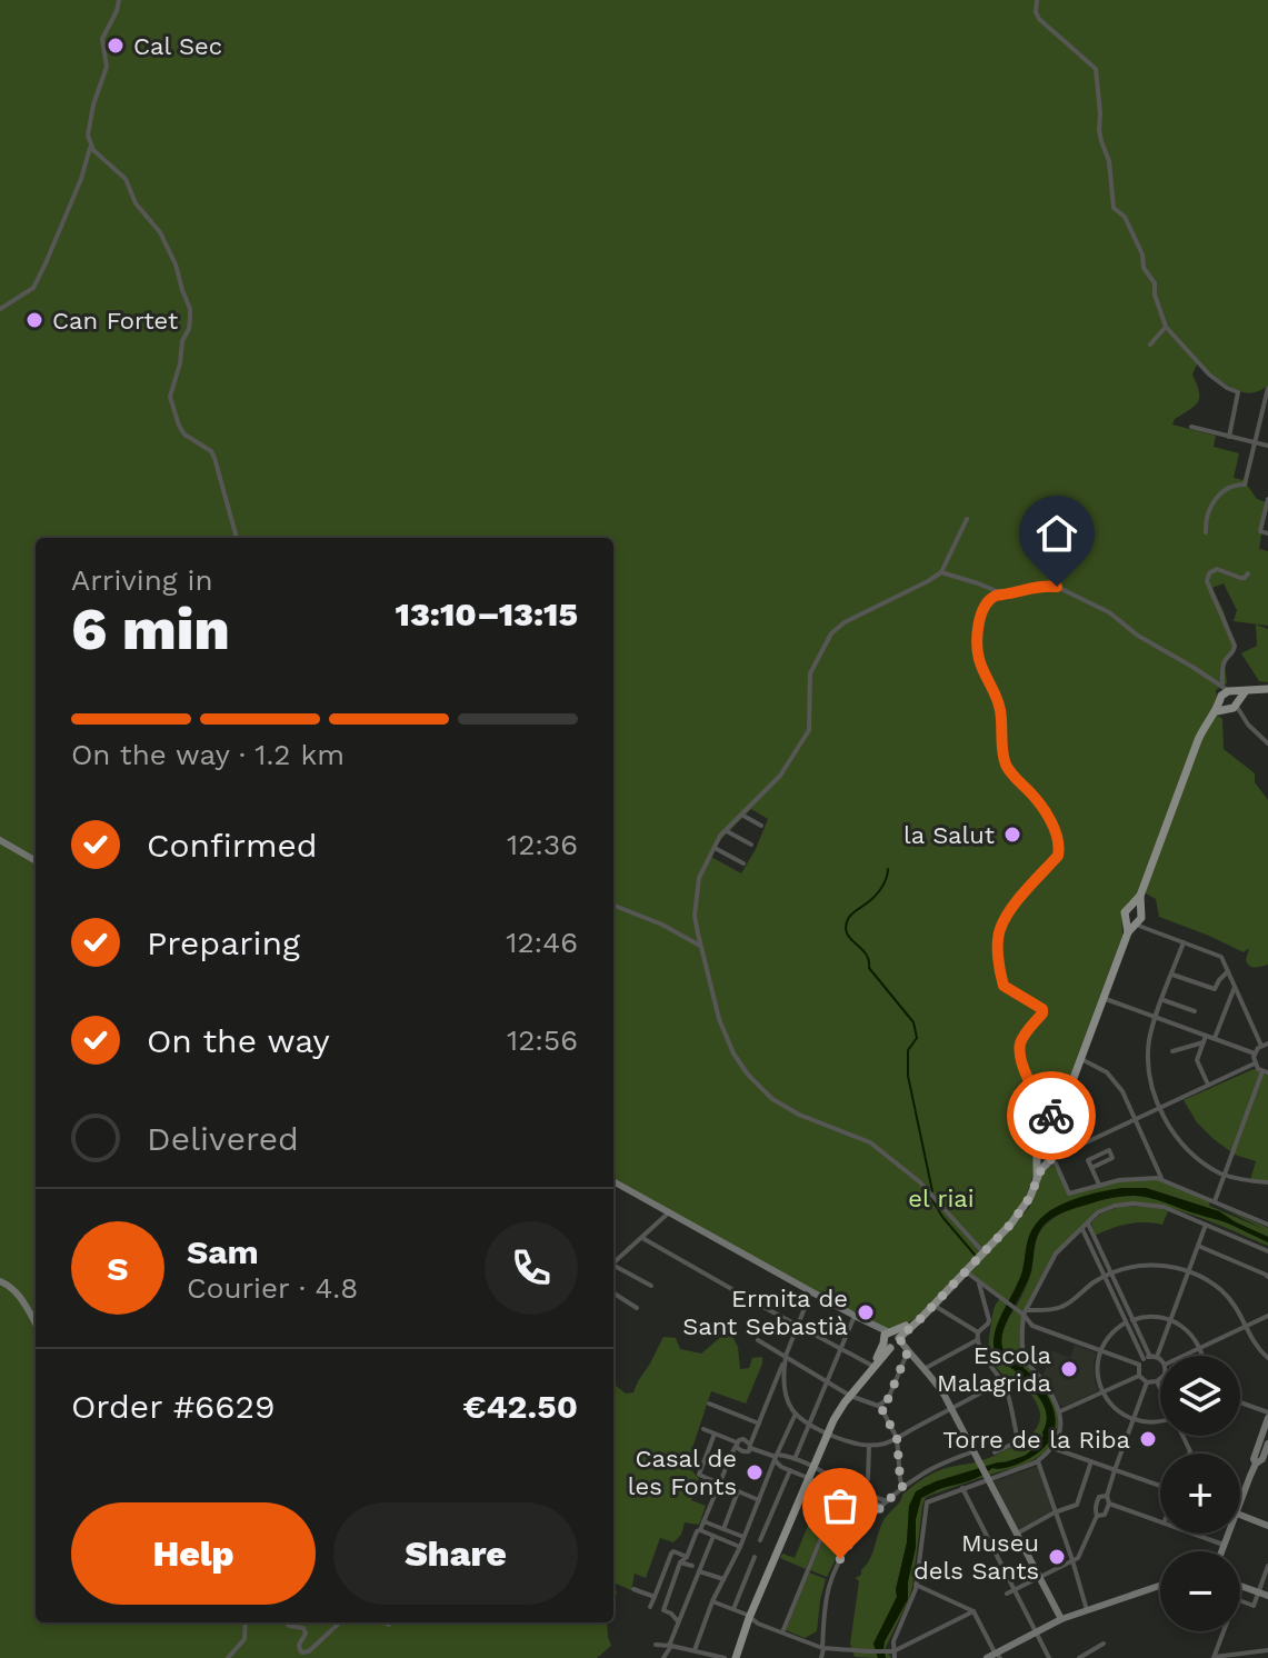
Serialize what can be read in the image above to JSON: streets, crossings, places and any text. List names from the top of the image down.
{
  "parks": ["el riai"],
  "places": [
    "Cal Sec",
    "Can Fortet",
    "la Salut",
    "Ermita de Sant Sebastià",
    "Escola Malagrida",
    "Torre de la Riba",
    "Casal de les Fonts",
    "Museu dels Sants"
  ],
  "page": {
    "heading": ["6 min", "Arriving in", "13:10–13:15"],
    "panel": [
      "Sam",
      "Courier · 4.8",
      "Order #6629",
      "€42.50"
    ],
    "bar": "On the way · 1.2 km",
    "list": [
      ["Confirmed", "12:36"],
      ["Preparing", "12:46"],
      ["On the way", "12:56"],
      "Delivered"
    ],
    "round": "S",
    "map_buttons": ["+", "−"],
    "buttons": ["Help", "Share"]
  }
}
